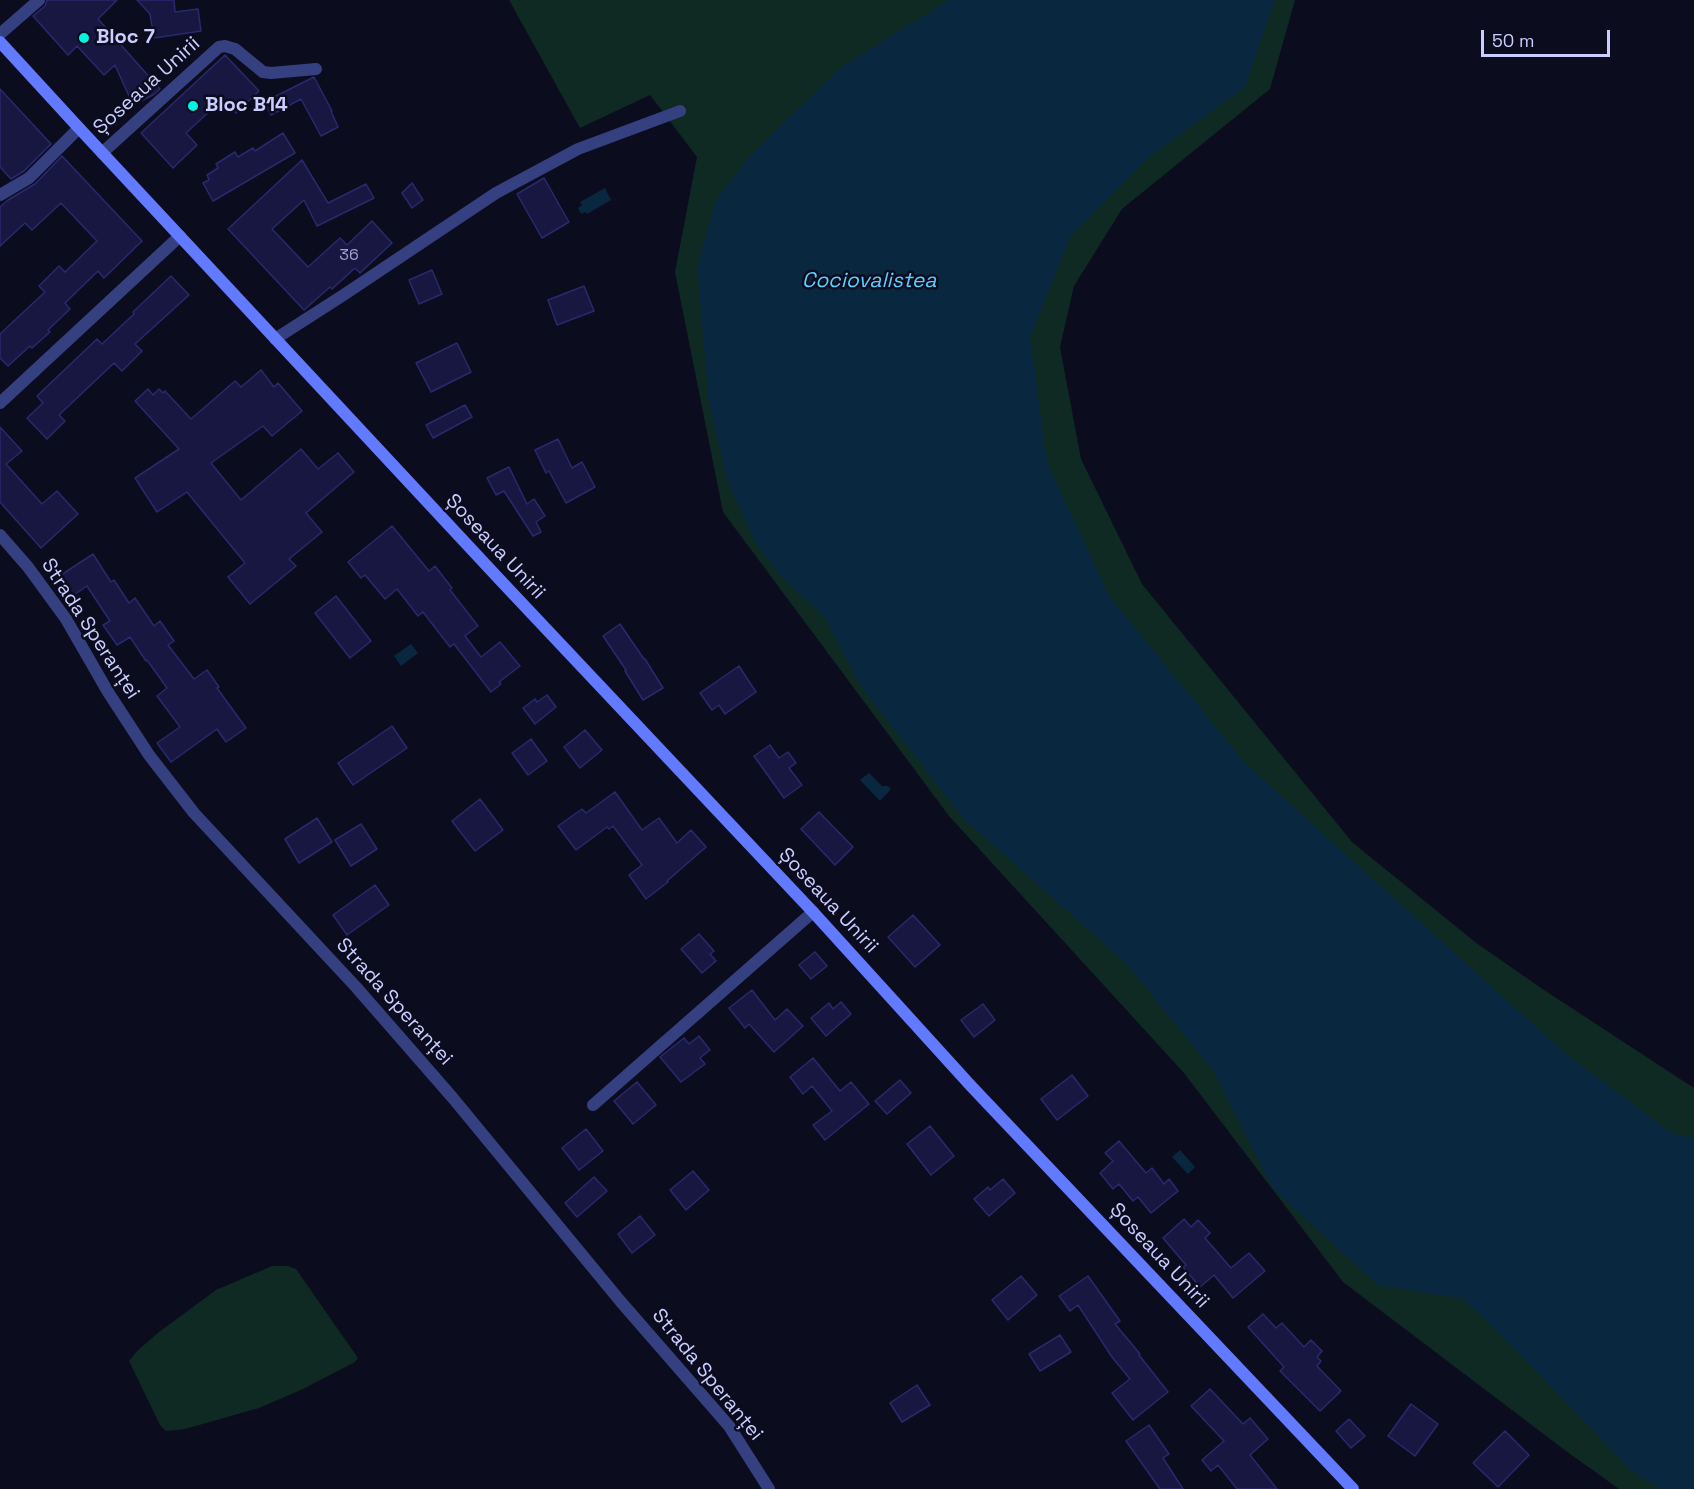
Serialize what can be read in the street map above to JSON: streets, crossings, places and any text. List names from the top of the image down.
{
  "streets": {
    "main road": ["Șoseaua Unirii"],
    "street": ["Strada Speranței"]
  },
  "water": ["Cociovalistea"],
  "places": ["Bloc 7", "Bloc B14"],
  "house_numbers": ["36"],
  "scale_bar": "50 m"
}
